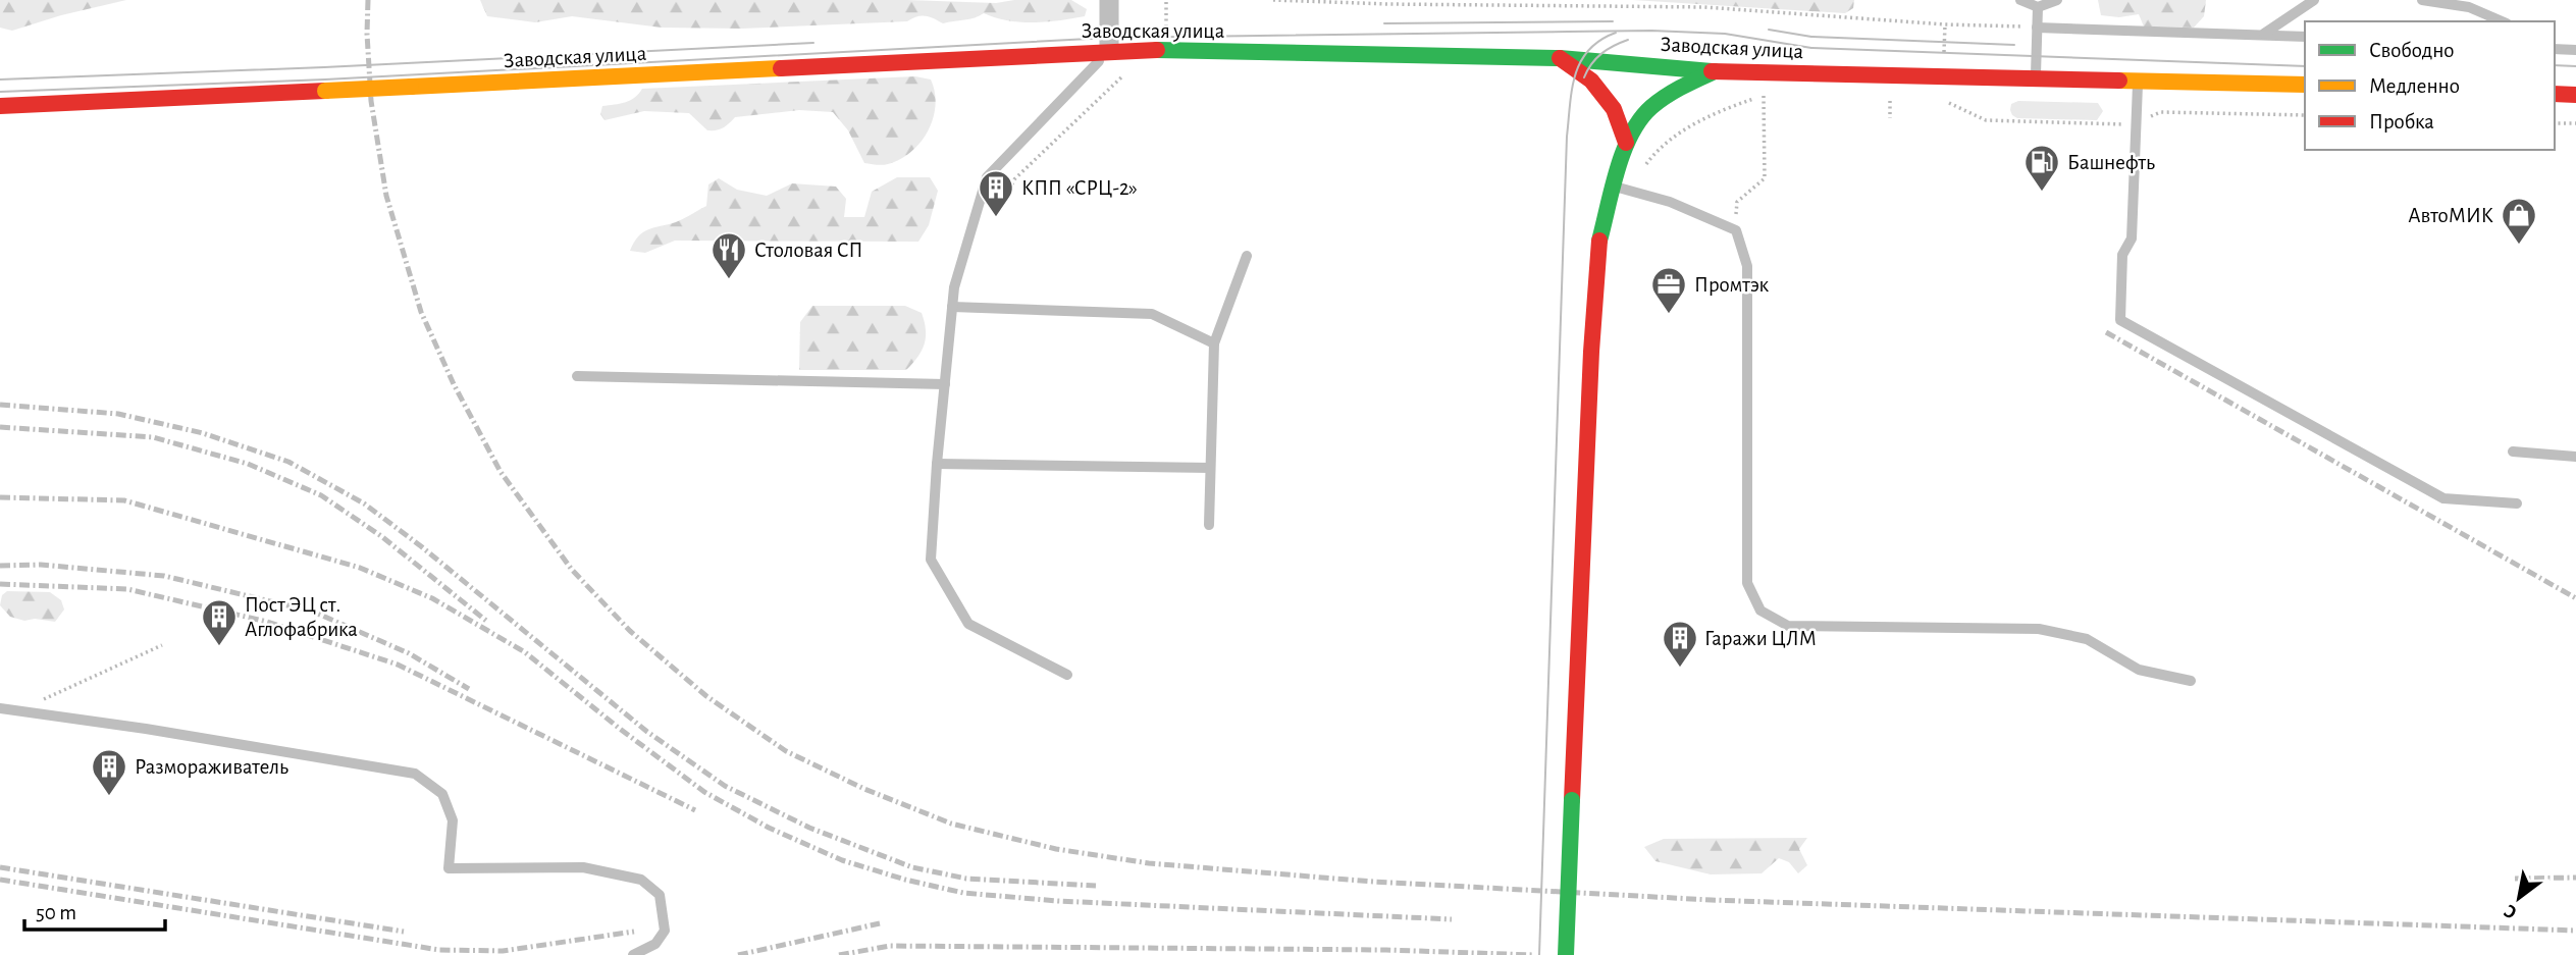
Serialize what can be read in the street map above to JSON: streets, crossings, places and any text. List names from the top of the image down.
{
  "streets": {
    "main road": ["Заводская улица"]
  },
  "places": {
    "fuel station": ["Башнефть"],
    "building": [
      "КПП «СРЦ-2»",
      "Пост ЭЦ ст. Аглофабрика",
      "Гаражи ЦЛМ",
      "Размораживатель"
    ],
    "shop": ["АвтоМИК"],
    "restaurant": ["Столовая СП"],
    "office": ["Промтэк"]
  },
  "legend": ["Свободно", "Медленно", "Пробка"],
  "scale_bar": "50 m",
  "north": "bottom left"
}
